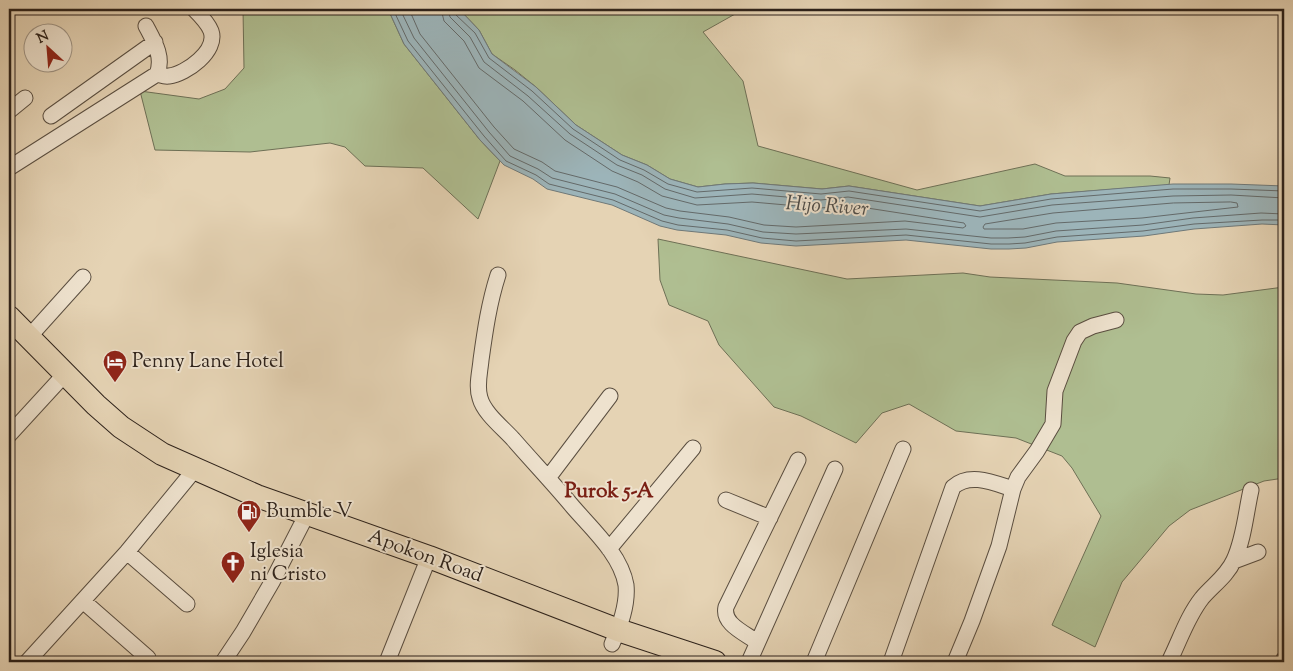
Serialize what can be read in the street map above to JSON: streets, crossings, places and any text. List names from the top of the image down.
{
  "streets": {
    "highway": ["Apokon Road"]
  },
  "districts": ["Purok 5-A"],
  "water": ["Hijo River"],
  "places": {
    "hotel": ["Penny Lane Hotel"],
    "fuel station": ["Bumble V"],
    "church": ["Iglesia ni Cristo"]
  },
  "north": "top left"
}
